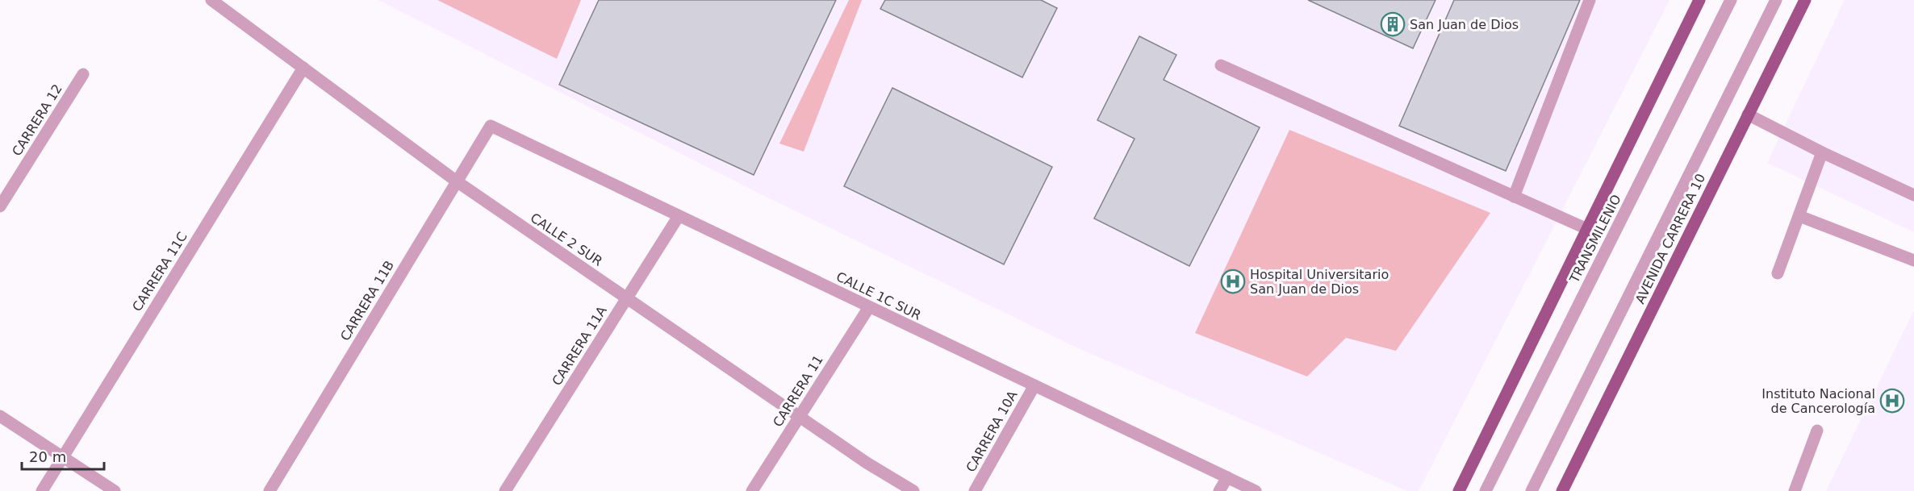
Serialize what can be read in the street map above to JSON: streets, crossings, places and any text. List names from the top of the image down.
{
  "streets": {
    "main road": ["AVENIDA CARRERA 10"],
    "street": [
      "CARRERA 12",
      "TRANSMILENIO",
      "CALLE 2 SUR",
      "CARRERA 11C",
      "CALLE 1C SUR",
      "CARRERA 11B",
      "CARRERA 11A",
      "CARRERA 11",
      "CARRERA 10A"
    ]
  },
  "crossings": [
    ["CALLE 2 SUR", "CARRERA 11C"],
    ["CALLE 2 SUR", "CARRERA 11B"],
    ["CALLE 2 SUR", "CARRERA 11A"],
    ["CALLE 2 SUR", "CARRERA 11"],
    ["CALLE 1C SUR", "CARRERA 11B"],
    ["CALLE 1C SUR", "CARRERA 11A"],
    ["CALLE 1C SUR", "CARRERA 11"],
    ["CALLE 1C SUR", "CARRERA 10A"]
  ],
  "places": {
    "building": ["San Juan de Dios"],
    "hospital": ["Hospital Universitario San Juan de Dios", "Instituto Nacional de Cancerología"]
  },
  "scale_bar": "20 m"
}
